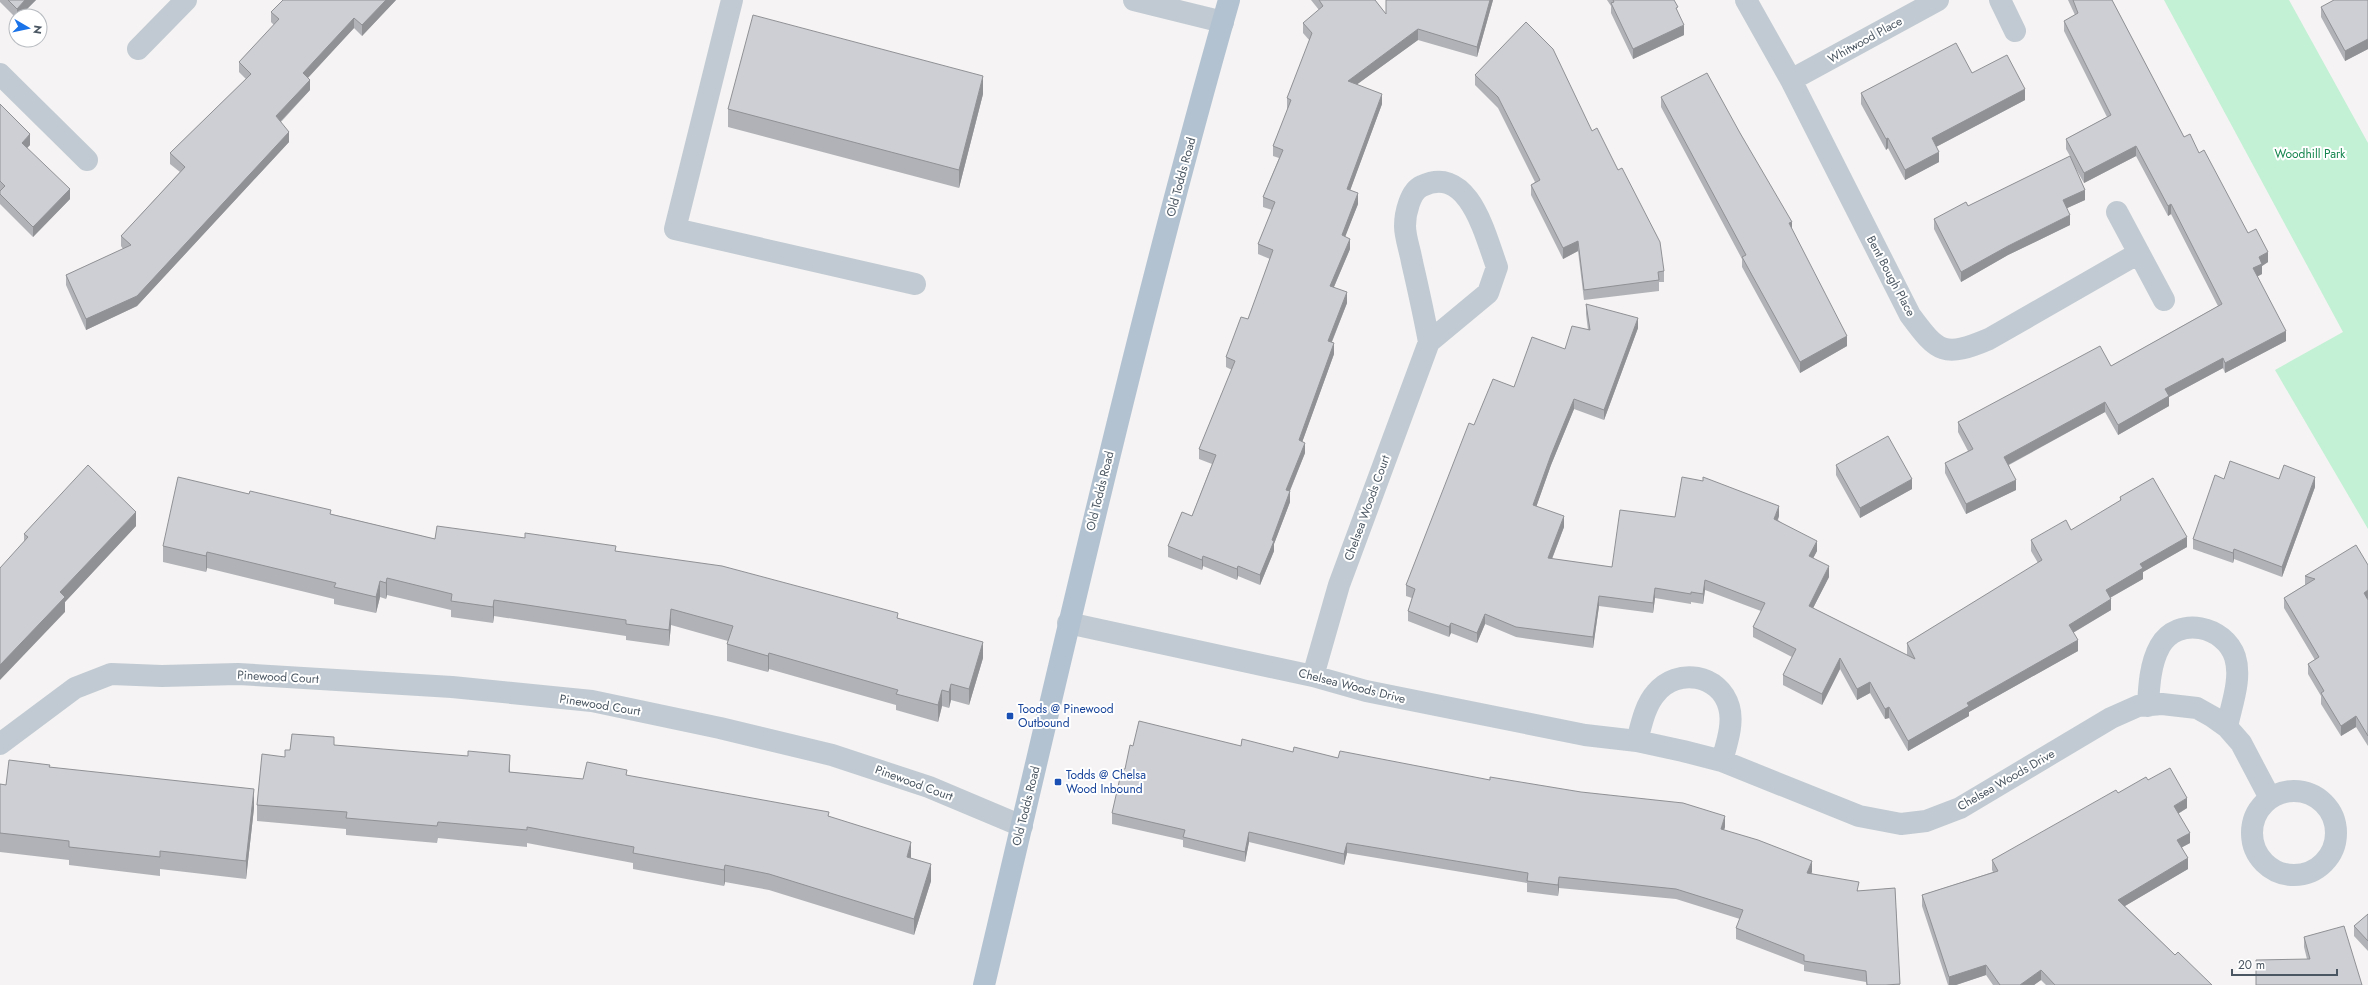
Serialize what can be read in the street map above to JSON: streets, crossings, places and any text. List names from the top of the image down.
{
  "streets": {
    "main road": ["Old Todds Road"],
    "street": [
      "Whitwood Place",
      "Bent Bough Place",
      "Chelsea Woods Court",
      "Pinewood Court",
      "Chelsea Woods Drive"
    ]
  },
  "crossings": [
    ["Whitwood Place", "Bent Bough Place"],
    ["Old Todds Road", "Pinewood Court"],
    ["Old Todds Road", "Chelsea Woods Drive"],
    ["Chelsea Woods Court", "Chelsea Woods Drive"]
  ],
  "parks": ["Woodhill Park"],
  "places": {
    "transit": ["Toods @ Pinewood Outbound", "Todds @ Chelsa Wood Inbound"]
  },
  "scale_bar": "20 m",
  "north": "right"
}
